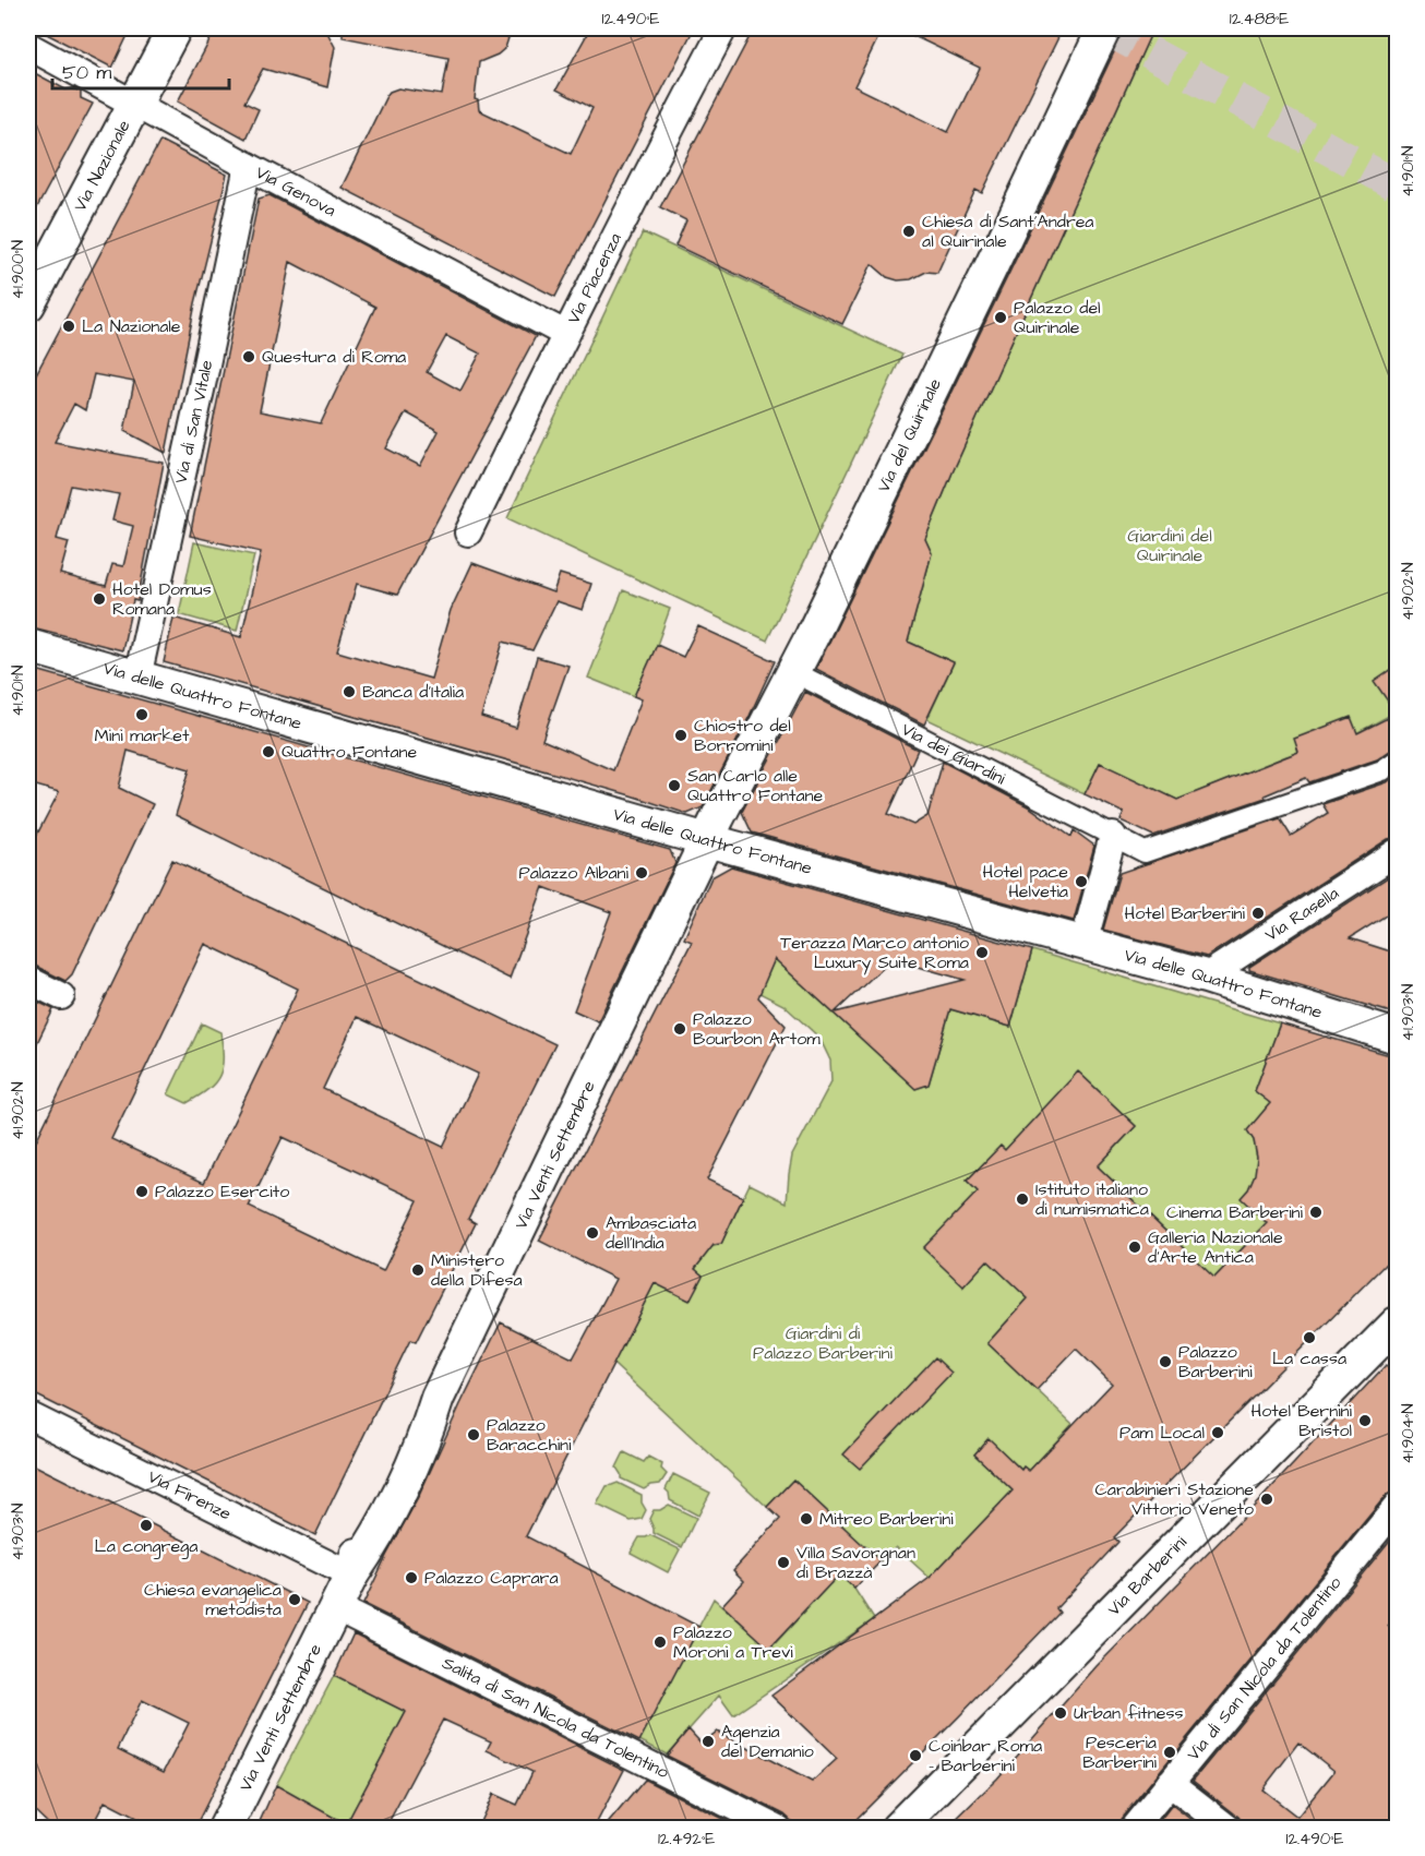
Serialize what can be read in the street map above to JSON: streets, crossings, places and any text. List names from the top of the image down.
{
  "streets": {
    "street": [
      "Via Nazionale",
      "Via Genova",
      "Via Piacenza",
      "Via di San Vitale",
      "Via del Quirinale",
      "Via delle Quattro Fontane",
      "Via dei Giardini",
      "Via Rasella",
      "Via Venti Settembre",
      "Via Firenze",
      "Via Barberini",
      "Via di San Nicola da Tolentino",
      "Salita di San Nicola da Tolentino"
    ]
  },
  "crossings": [
    ["Via Nazionale", "Via Genova"],
    ["Via Genova", "Via Piacenza"],
    ["Via Genova", "Via di San Vitale"],
    ["Via di San Vitale", "Via delle Quattro Fontane"],
    ["Via del Quirinale", "Via delle Quattro Fontane"],
    ["Via del Quirinale", "Via dei Giardini"],
    ["Via del Quirinale", "Via Venti Settembre"],
    ["Via delle Quattro Fontane", "Via Rasella"],
    ["Via delle Quattro Fontane", "Via Venti Settembre"],
    ["Via Venti Settembre", "Via Firenze"],
    ["Via Venti Settembre", "Salita di San Nicola da Tolentino"]
  ],
  "parks": ["Giardini del Quirinale", "Giardini di Palazzo Barberini"],
  "places": [
    "Chiesa di Sant'Andrea al Quirinale",
    "Palazzo del Quirinale",
    "La Nazionale",
    "Questura di Roma",
    "Hotel Domus Romana",
    "Banca d'Italia",
    "Mini market",
    "Chiostro del Borromini",
    "Quattro Fontane",
    "San Carlo alle Quattro Fontane",
    "Palazzo Albani",
    "Hotel pace Helvetia",
    "Hotel Barberini",
    "Terazza Marco antonio Luxury Suite Roma",
    "Palazzo Bourbon Artom",
    "Palazzo Esercito",
    "Istituto italiano di numismatica",
    "Cinema Barberini",
    "Ambasciata dell'India",
    "Galleria Nazionale d'Arte Antica",
    "Ministero della Difesa",
    "La cassa",
    "Palazzo Barberini",
    "Hotel Bernini Bristol",
    "Pam Local",
    "Palazzo Baracchini",
    "Carabinieri Stazione Vittorio Veneto",
    "Mitreo Barberini",
    "La congrega",
    "Villa Savorgnan di Brazzà",
    "Palazzo Caprara",
    "Chiesa evangelica metodista",
    "Palazzo Moroni a Trevi",
    "Urban fitness",
    "Agenzia del Demanio",
    "Pesceria Barberini",
    "Coinbar Roma – Barberini"
  ],
  "scale_bar": "50 m",
  "coordinates": [
    "12.490°E",
    "12.488°E",
    "41.901°N",
    "41.900°N",
    "41.902°N",
    "41.903°N",
    "41.904°N",
    "12.492°E"
  ]
}
